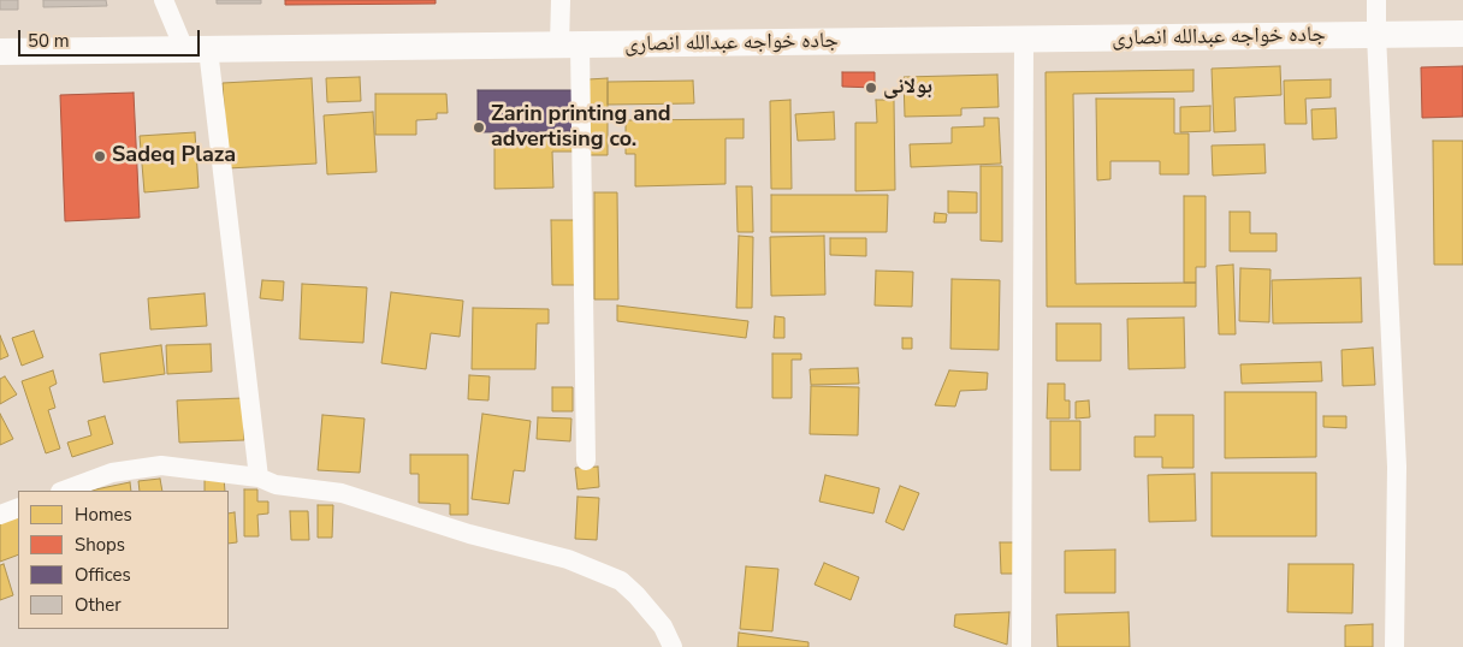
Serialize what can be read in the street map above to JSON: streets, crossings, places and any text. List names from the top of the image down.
{
  "streets": {
    "main road": ["جاده خواجه عبدالله انصاری"]
  },
  "places": ["بولانی", "Zarin printing and advertising co.", "Sadeq Plaza"],
  "legend": [
    "Homes",
    "Shops",
    "Offices",
    "Other"
  ],
  "scale_bar": "50 m"
}
